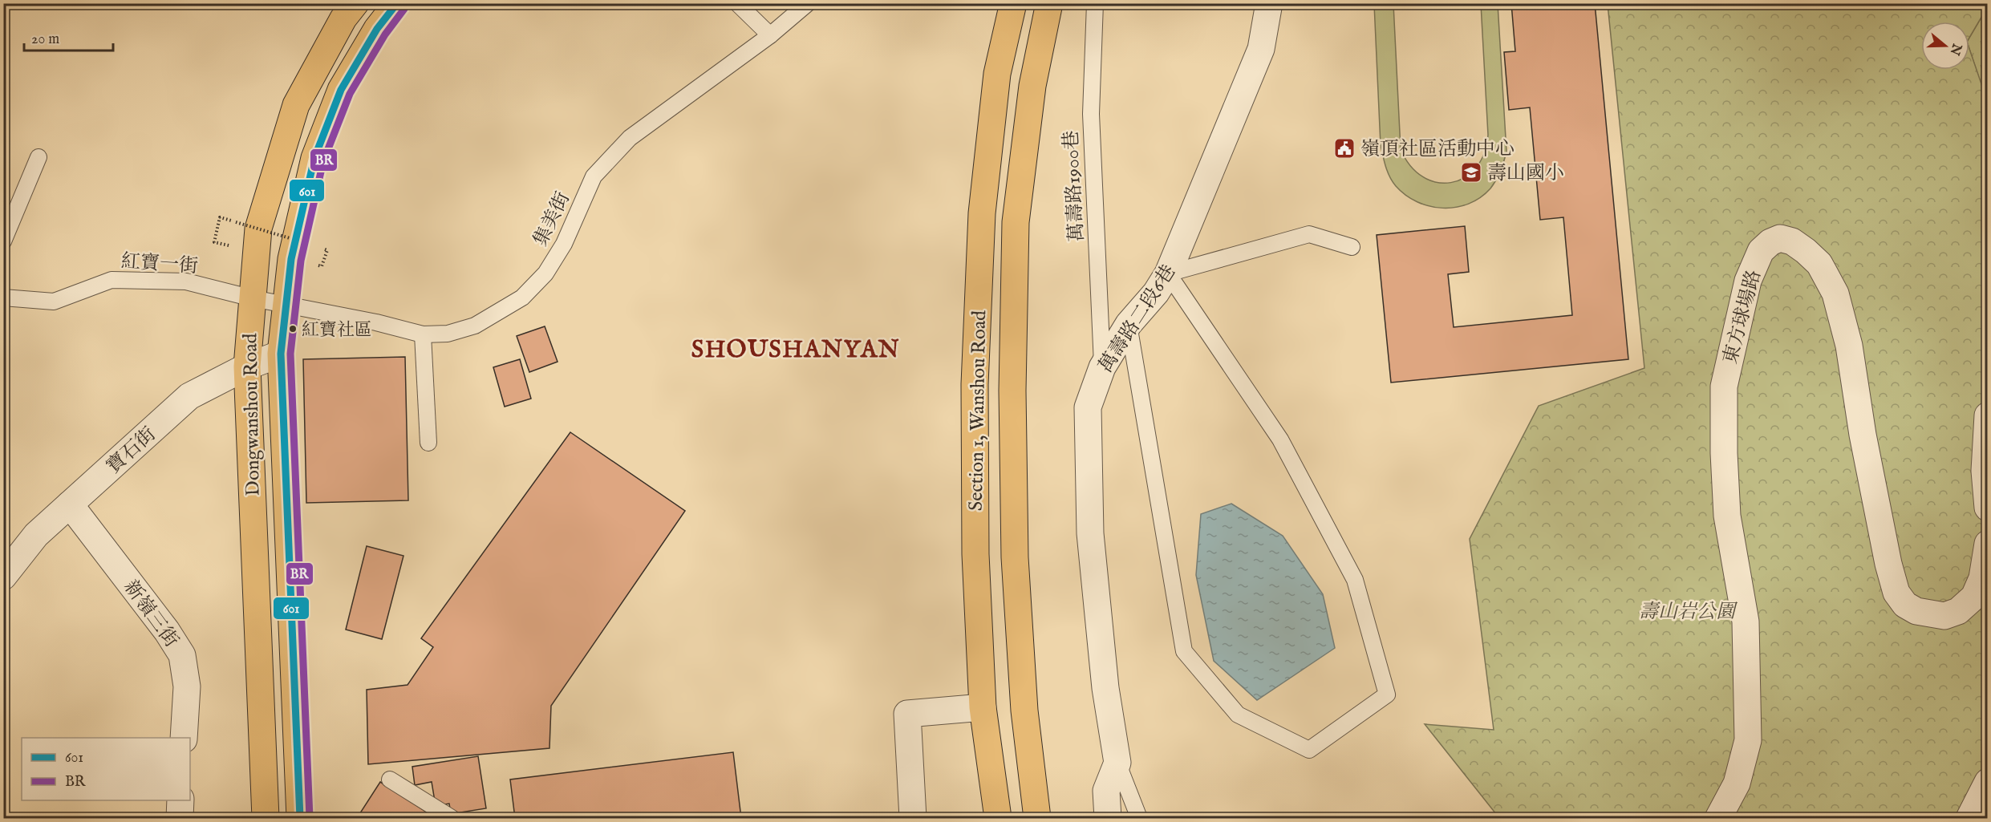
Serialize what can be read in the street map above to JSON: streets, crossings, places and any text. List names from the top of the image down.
{
  "streets": {
    "main road": ["Section 1, Wanshou Road", "Dongwanshou Road"],
    "street": [
      "東方球場路",
      "萬壽路二段6巷",
      "寶石街",
      "新嶺三街"
    ],
    "lane": ["萬壽路1900巷", "集美街", "紅寶一街"]
  },
  "crossings": [
    ["萬壽路1900巷", "萬壽路二段6巷"],
    ["集美街", "紅寶一街"],
    ["集美街", "Dongwanshou Road"],
    ["紅寶一街", "Dongwanshou Road"],
    ["Dongwanshou Road", "寶石街"],
    ["寶石街", "新嶺三街"]
  ],
  "districts": ["SHOUSHANYAN"],
  "parks": ["壽山岩公園"],
  "places": {
    "public building": ["嶺頂社區活動中心"],
    "school or university": ["壽山國小"],
    "other": ["紅寶社區"]
  },
  "lines": ["transit line 601", "transit line BR"],
  "legend": ["601", "BR"],
  "scale_bar": "20 m",
  "north": "right"
}
